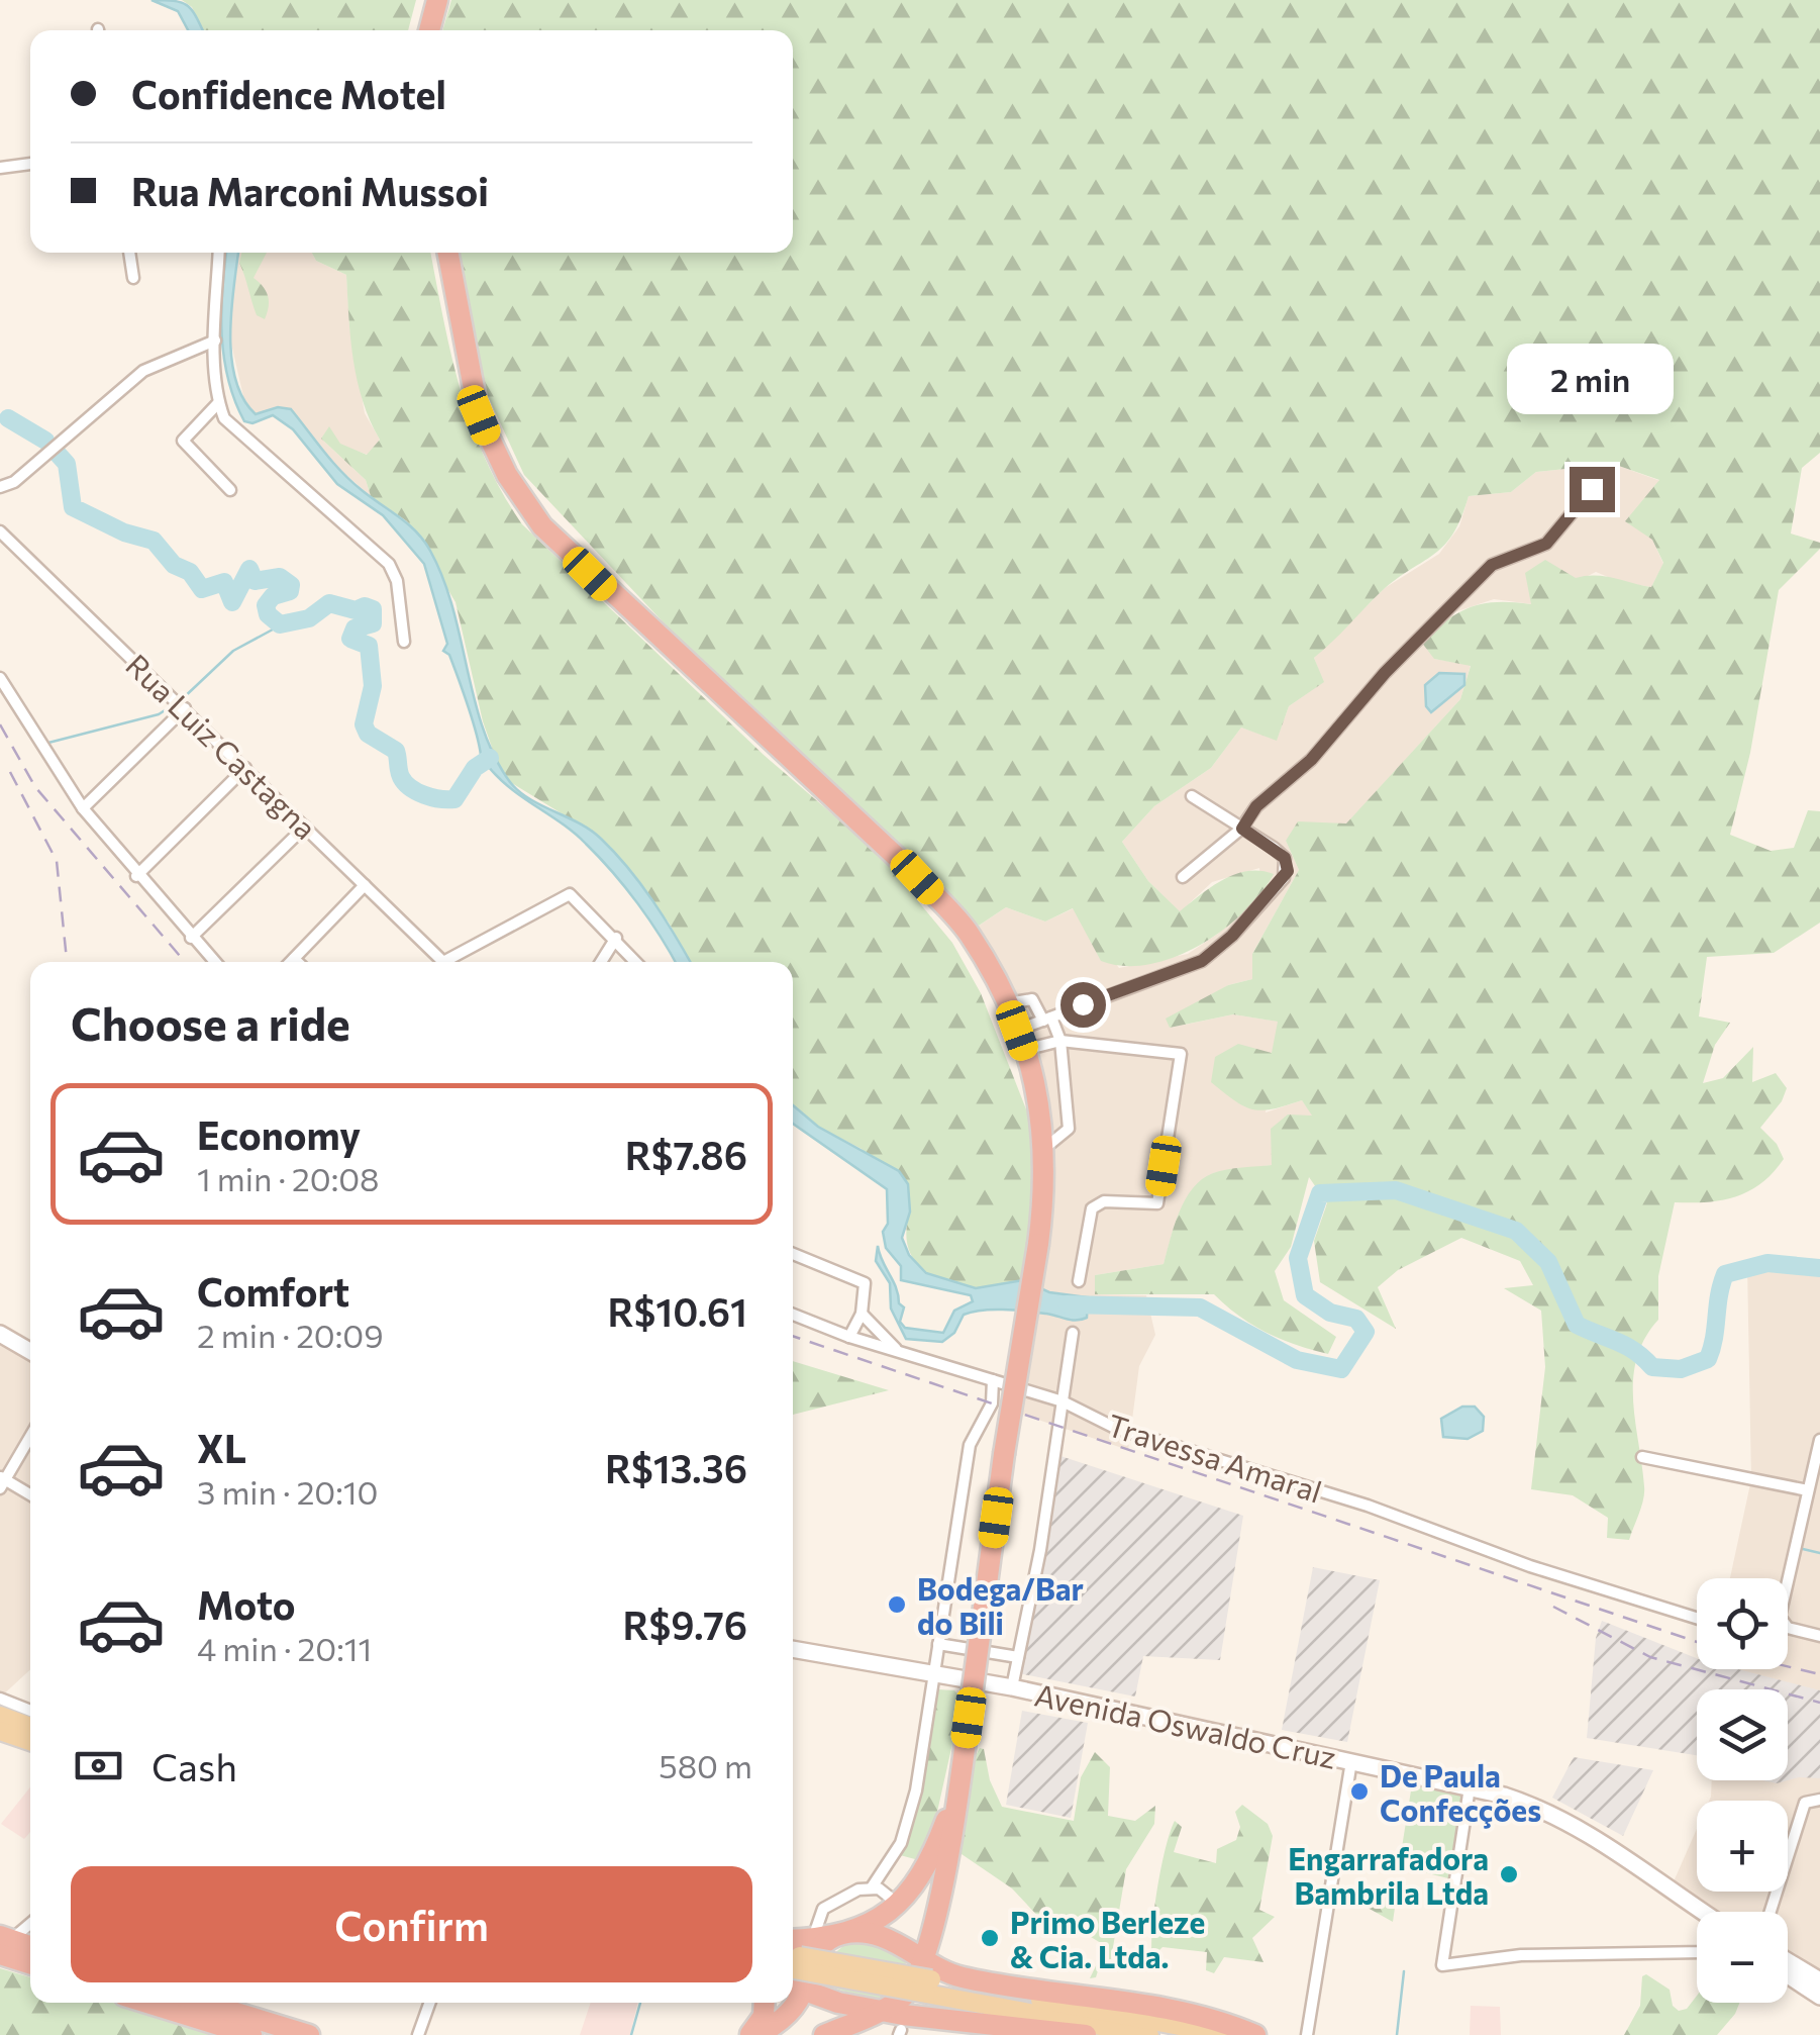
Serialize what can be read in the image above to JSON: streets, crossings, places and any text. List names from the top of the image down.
{
  "streets": {
    "street": ["Rua Luiz Castagna", "Travessa Amaral", "Avenida Oswaldo Cruz"]
  },
  "places": [
    "Bodega/Bar do Bili",
    "De Paula Confecções",
    "Engarrafadora Bambrila Ltda",
    "Primo Berleze & Cia. Ltda."
  ],
  "page": {
    "banner": ["Confidence Motel", "Rua Marconi Mussoi"],
    "bubble": "2 min",
    "heading": "Choose a ride",
    "list": [
      {
        "name": "Economy",
        "note": "1 min · 20:08",
        "value": "R$7.86"
      },
      {
        "name": "Comfort",
        "note": "2 min · 20:09",
        "value": "R$10.61"
      },
      {
        "name": "XL",
        "note": "3 min · 20:10",
        "value": "R$13.36"
      },
      {
        "name": "Moto",
        "note": "4 min · 20:11",
        "value": "R$9.76"
      }
    ],
    "map_buttons": ["+", "−"],
    "pay": ["Cash", "580 m"],
    "buttons": "Confirm"
  }
}
